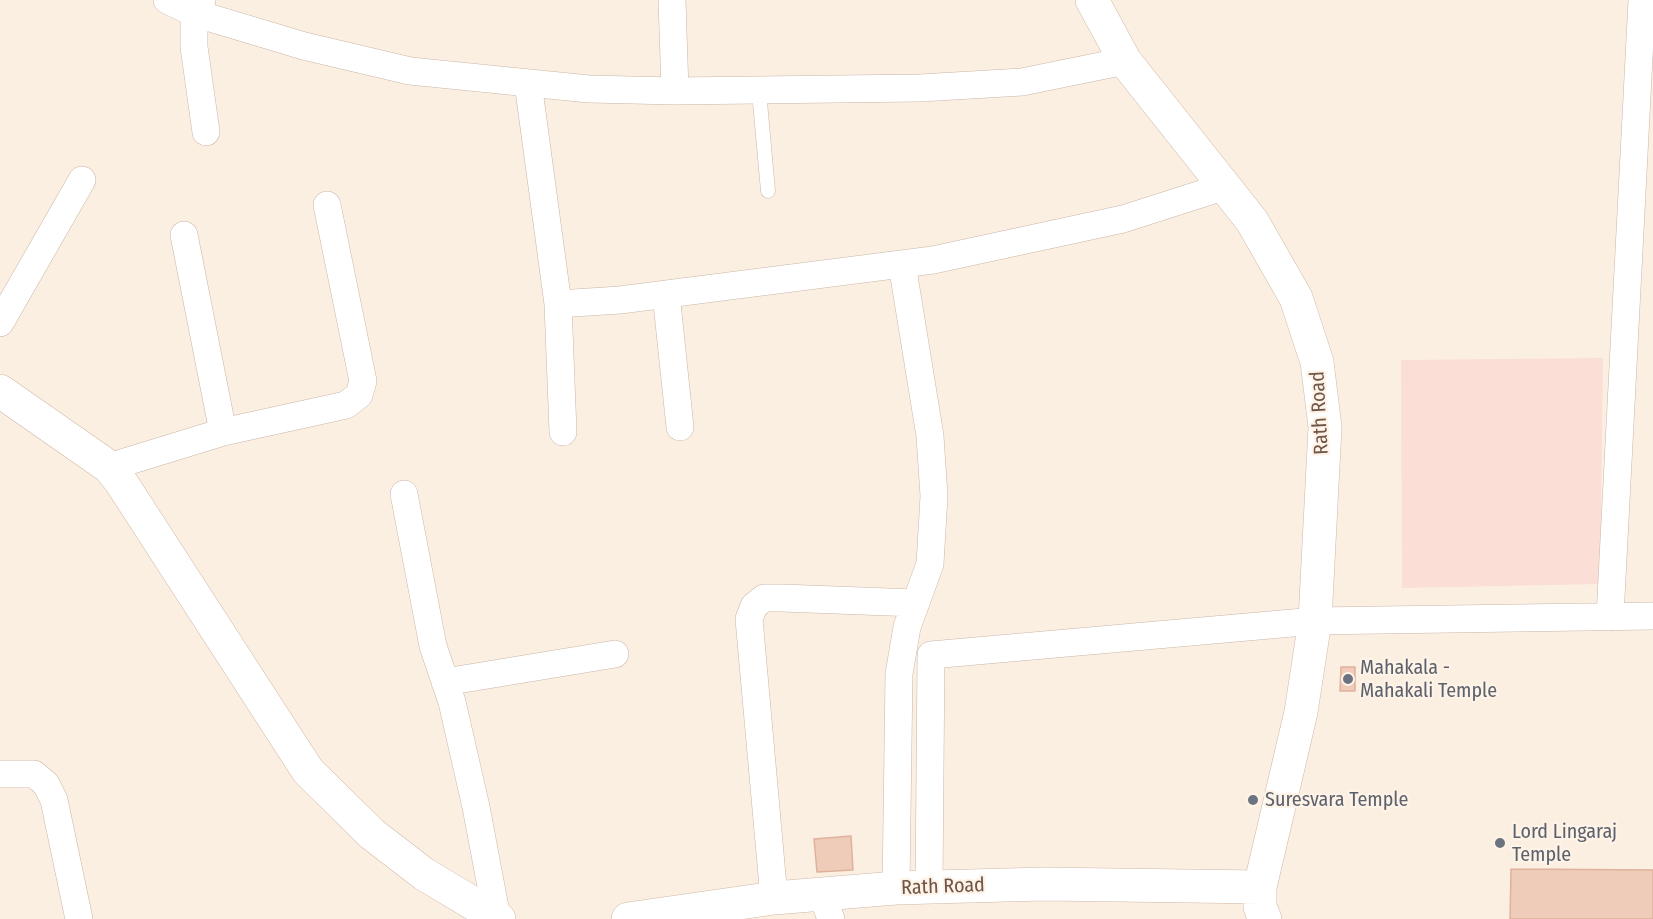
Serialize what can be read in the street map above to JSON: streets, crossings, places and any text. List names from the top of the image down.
{
  "streets": {
    "street": ["Rath Road"]
  },
  "places": ["Mahakala - Mahakali Temple", "Suresvara Temple", "Lord Lingaraj Temple"]
}
